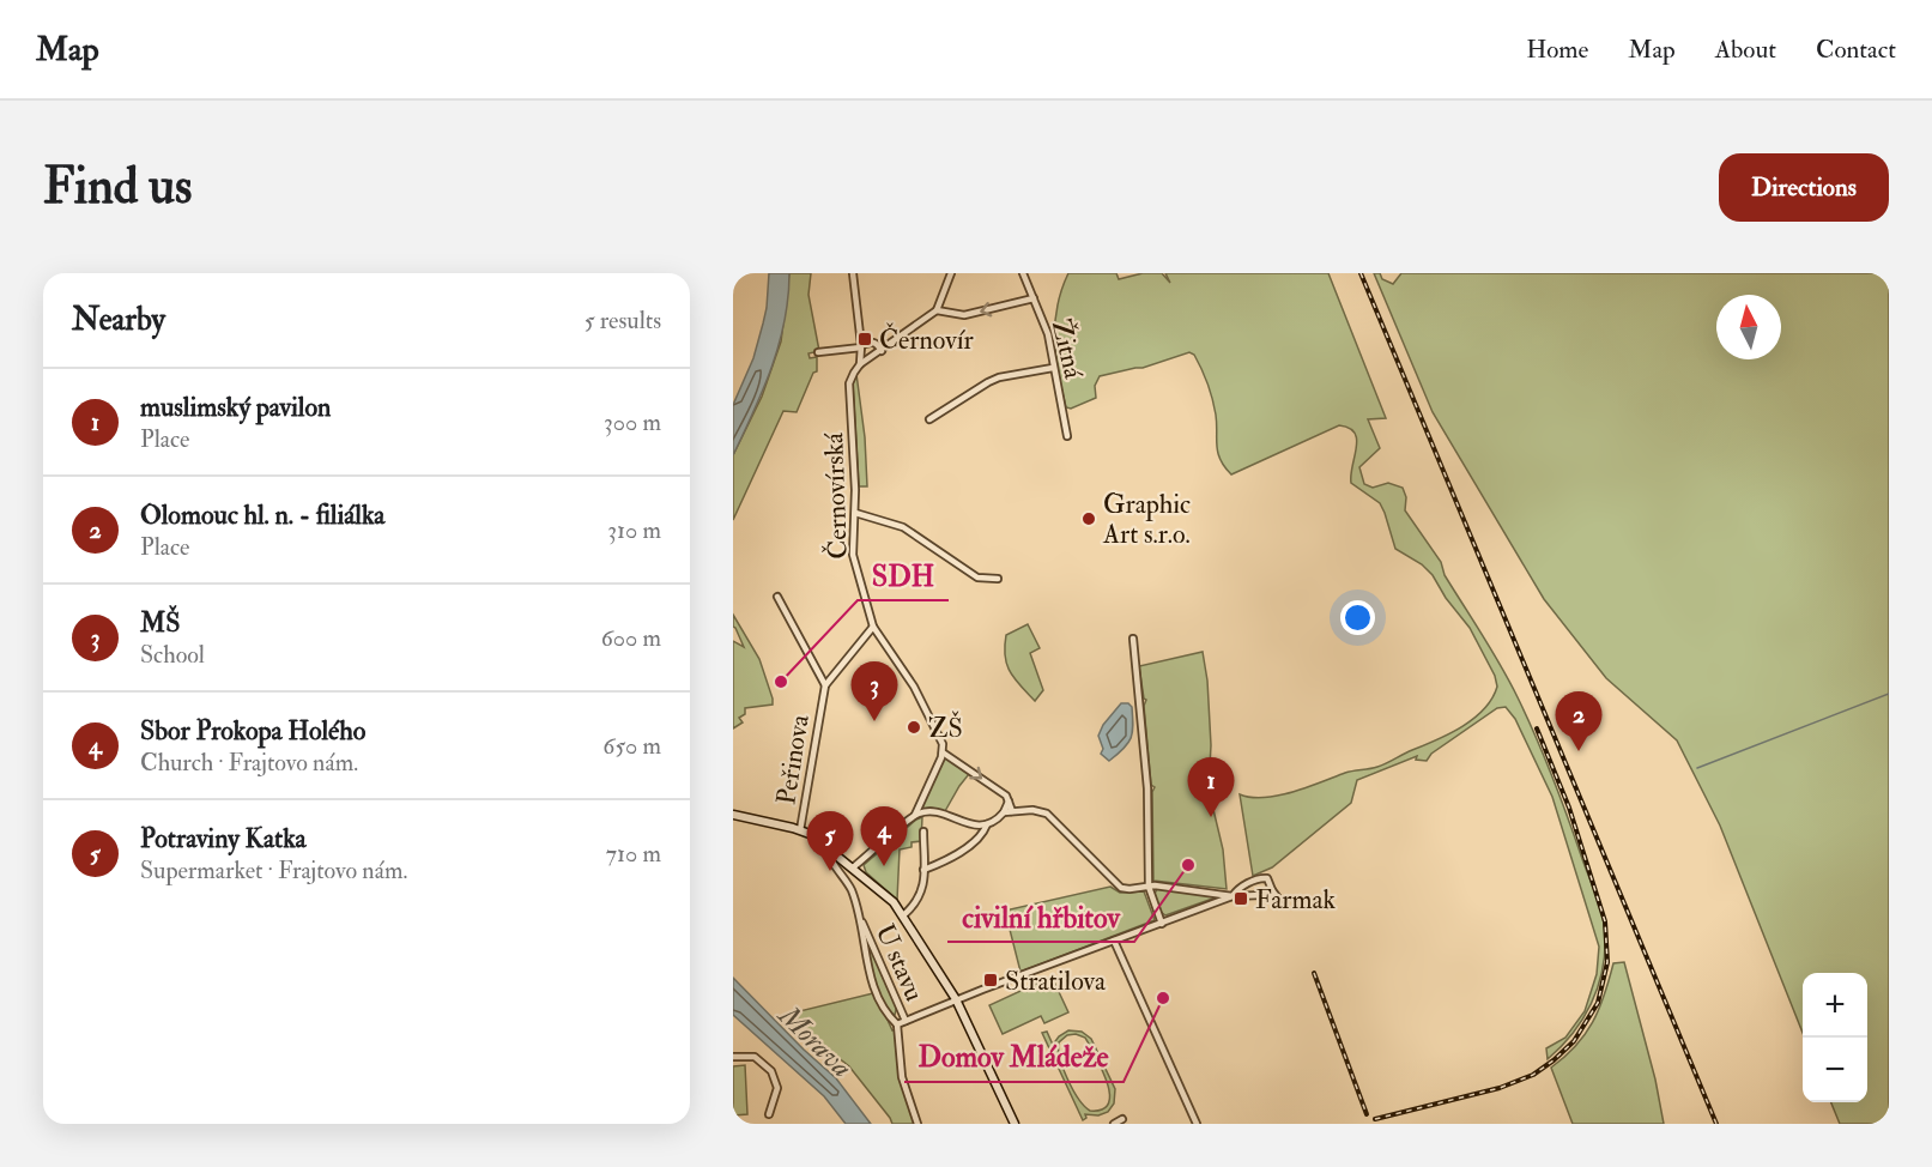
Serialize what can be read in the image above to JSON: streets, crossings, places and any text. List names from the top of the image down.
{
  "streets": {
    "street": [
      "Žitná",
      "Černovírská",
      "Peřinova",
      "U stavu"
    ]
  },
  "crossings": [
    ["Černovírská", "Peřinova"]
  ],
  "water": ["Morava"],
  "places": {
    "transit": ["Černovír", "Farmak", "Stratilova"],
    "other": [
      "Graphic Art s.r.o.",
      "SDH",
      "ZŠ",
      "civilní hřbitov",
      "Domov Mládeže"
    ]
  },
  "north": "top",
  "page": {
    "header": "Map",
    "nav": [
      "Home",
      "Map",
      "About",
      "Contact"
    ],
    "buttons": "Directions",
    "title": "Find us",
    "heading": ["Nearby", "5 results"],
    "list": [
      {
        "mark": "1",
        "name": "muslimský pavilon",
        "note": "Place",
        "value": "300 m"
      },
      {
        "mark": "2",
        "name": "Olomouc hl. n. - filiálka",
        "note": "Place",
        "value": "310 m"
      },
      {
        "mark": "3",
        "name": "MŠ",
        "note": "School",
        "value": "600 m"
      },
      {
        "mark": "4",
        "name": "Sbor Prokopa Holého",
        "note": "Church · Frajtovo nám.",
        "value": "650 m"
      },
      {
        "mark": "5",
        "name": "Potraviny Katka",
        "note": "Supermarket · Frajtovo nám.",
        "value": "710 m"
      }
    ],
    "pins": [
      "3",
      "2",
      "1",
      "4",
      "5"
    ],
    "map_buttons": ["+", "−"]
  }
}
